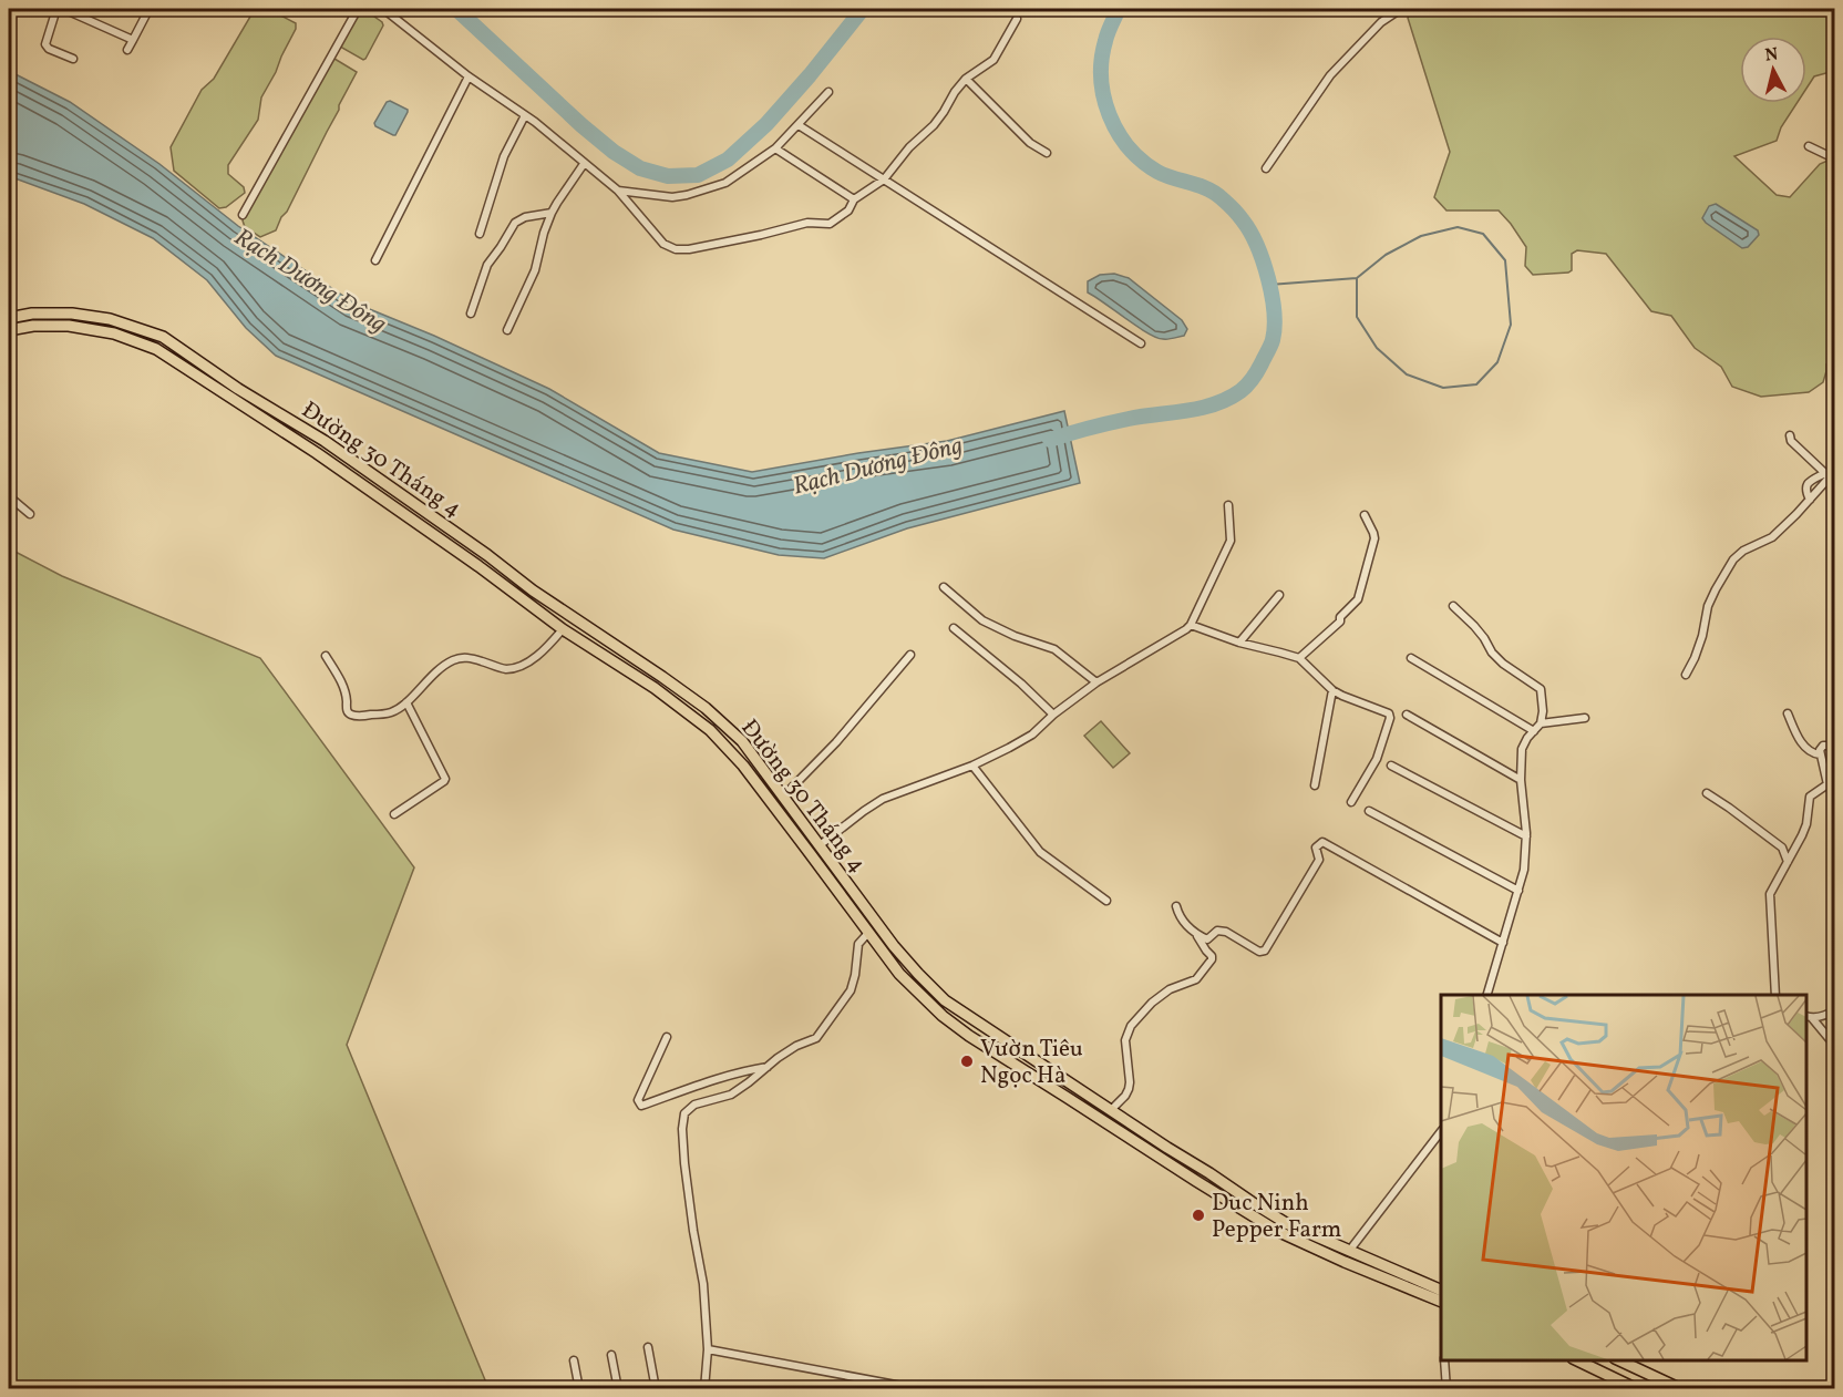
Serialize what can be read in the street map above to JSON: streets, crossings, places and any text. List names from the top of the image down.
{
  "streets": {
    "main road": ["Đường 30 Tháng 4"]
  },
  "water": ["Rạch Dương Đông"],
  "places": ["Vườn Tiêu Ngọc Hà", "Duc Ninh Pepper Farm"],
  "north": "top"
}
